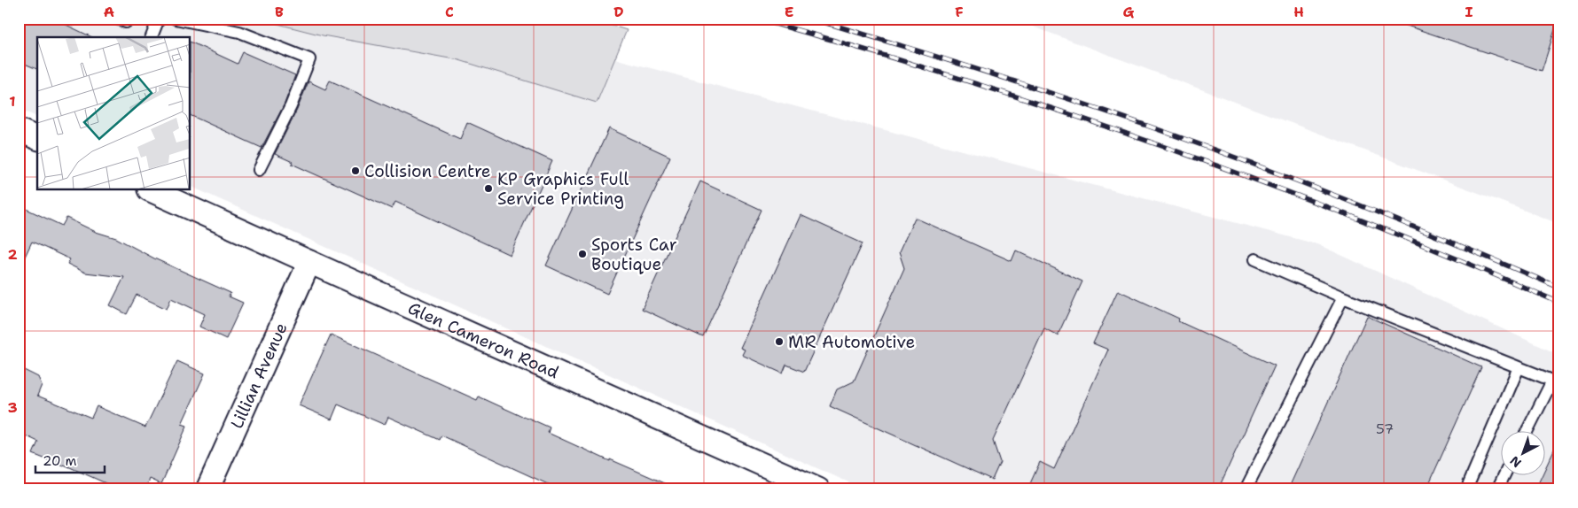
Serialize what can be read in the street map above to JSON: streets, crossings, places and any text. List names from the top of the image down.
{
  "streets": {
    "street": ["Glen Cameron Road", "Lillian Avenue"]
  },
  "crossings": [
    ["Glen Cameron Road", "Lillian Avenue"]
  ],
  "places": [
    "Collision Centre",
    "KP Graphics Full Service Printing",
    "Sports Car Boutique",
    "MR Automotive"
  ],
  "house_numbers": ["57"],
  "scale_bar": "20 m",
  "north": "bottom left",
  "grid": {
    "columns": [
      "A",
      "B",
      "C",
      "D",
      "E",
      "F",
      "G",
      "H",
      "I"
    ],
    "rows": ["1", "2", "3"]
  }
}
